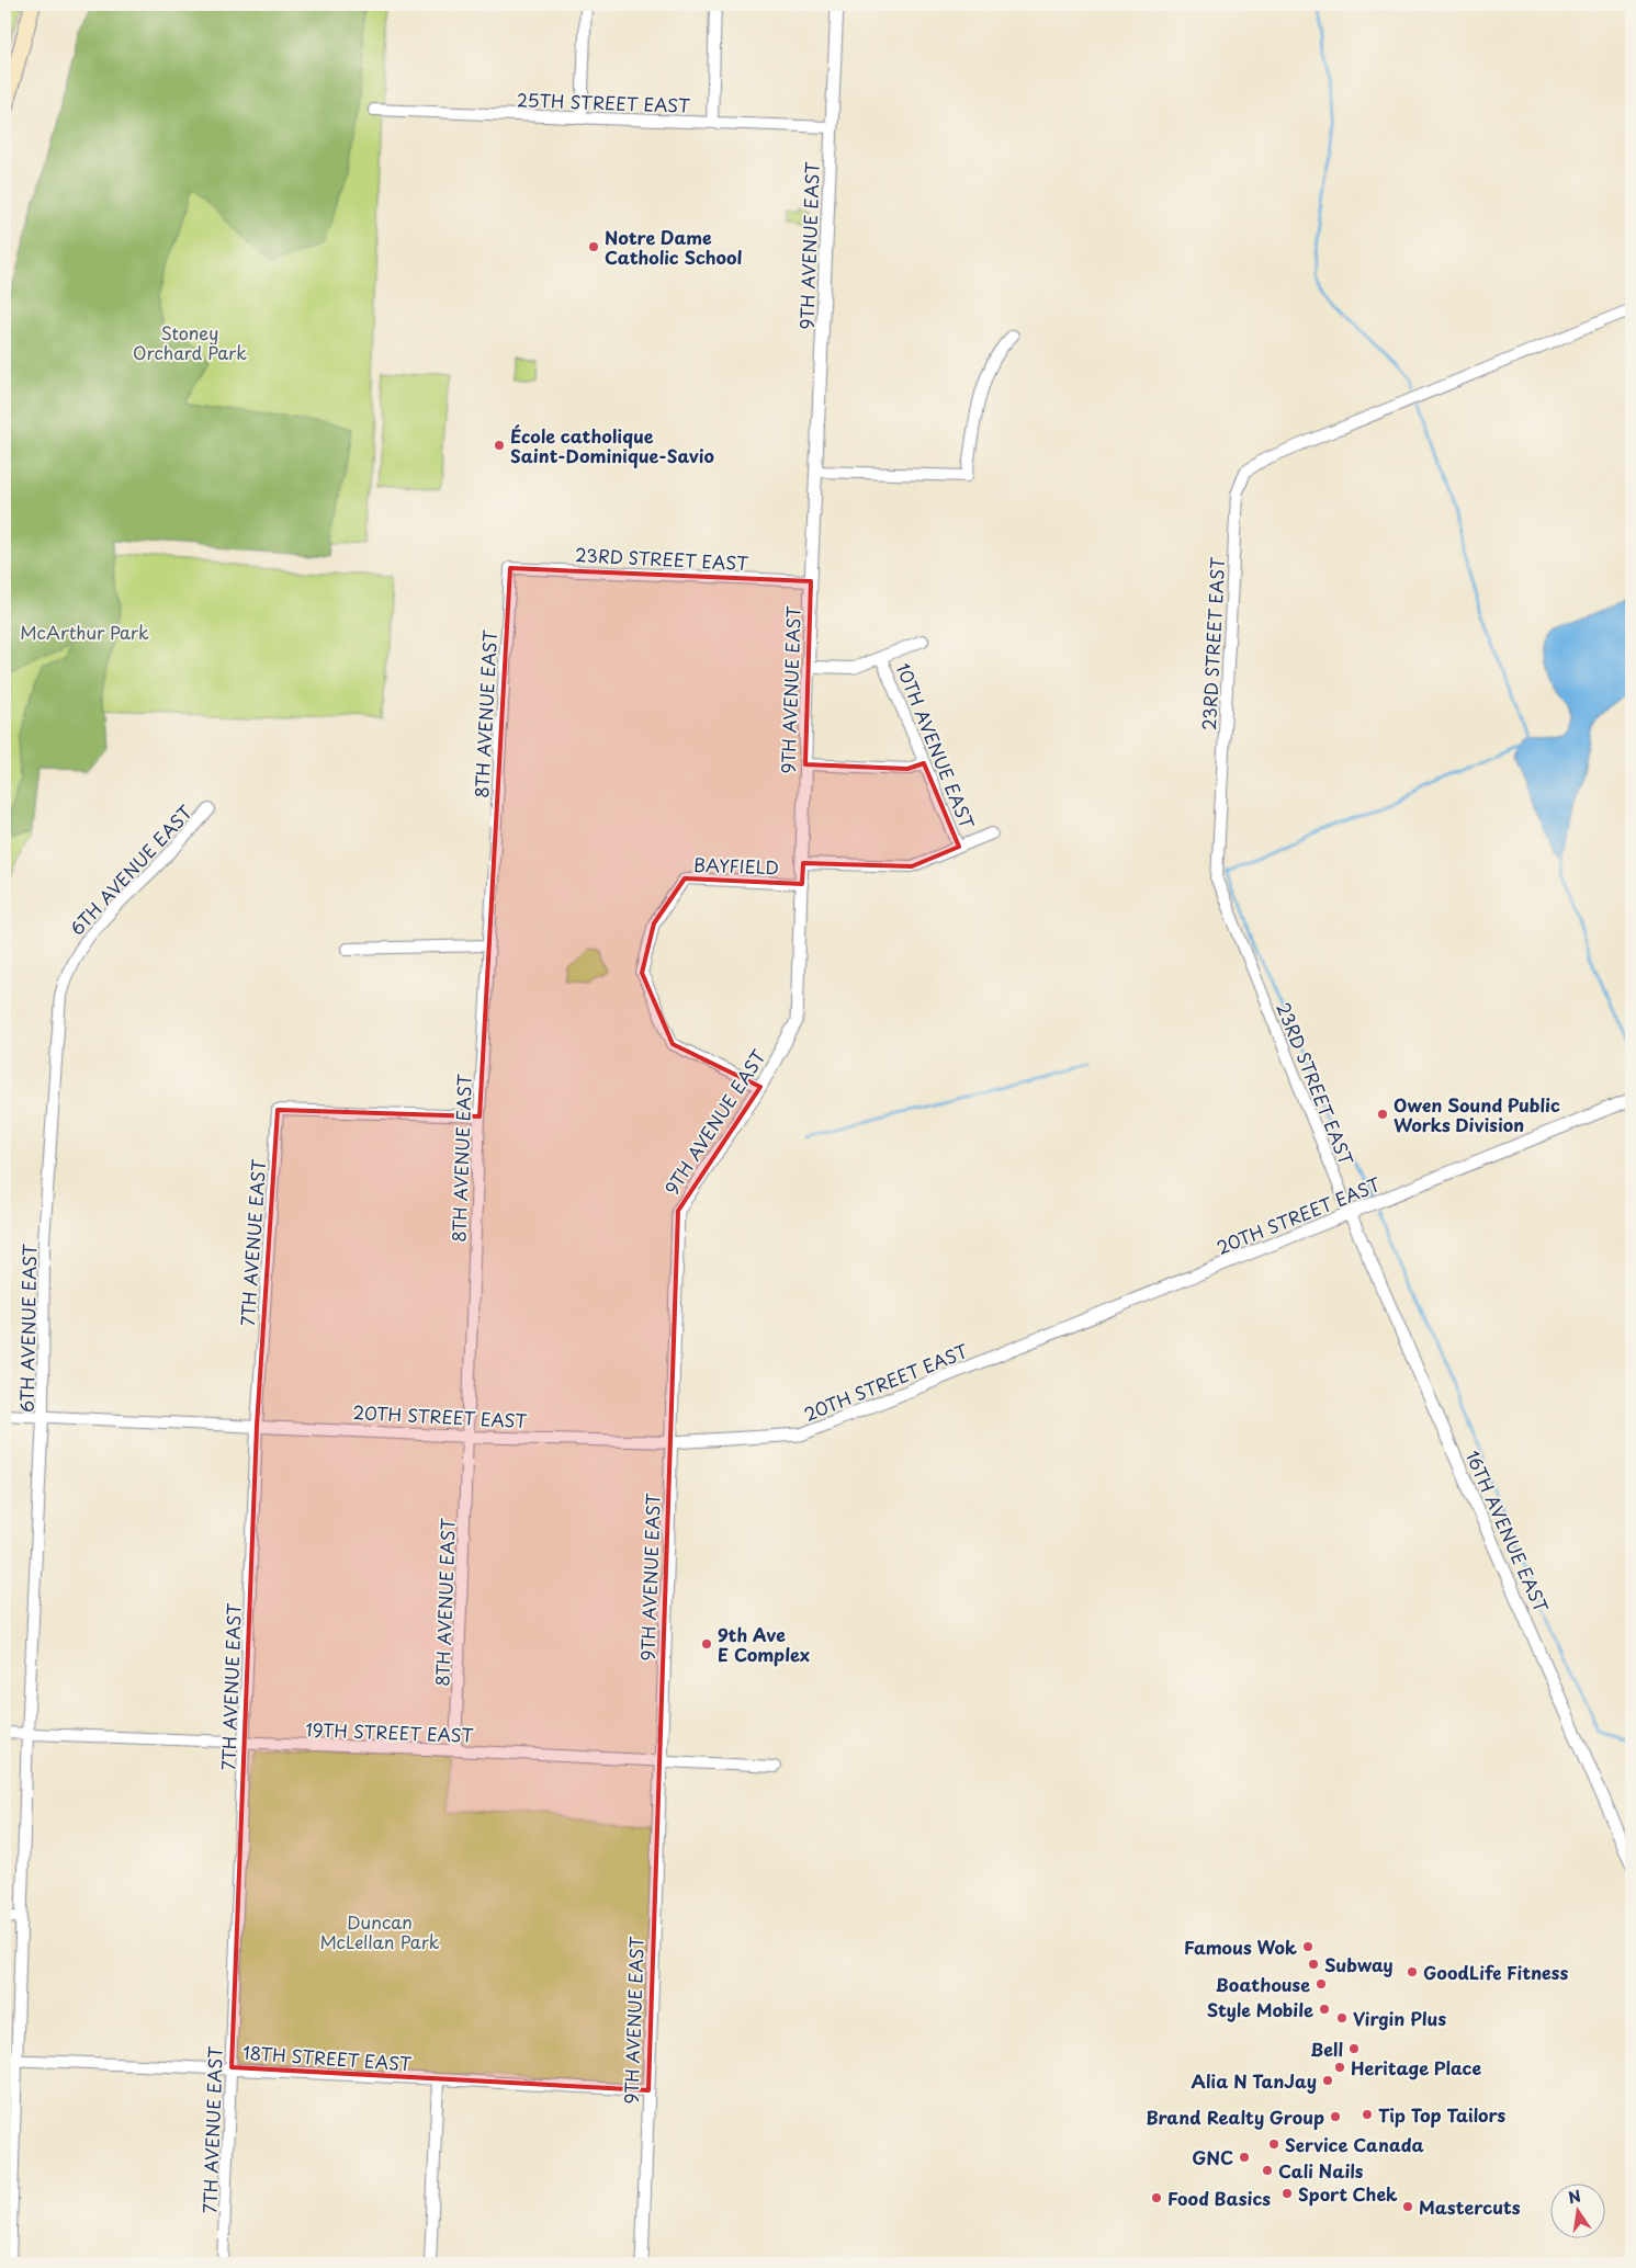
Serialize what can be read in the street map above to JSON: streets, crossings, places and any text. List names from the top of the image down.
{
  "streets": {
    "street": [
      "25TH STREET EAST",
      "9TH AVENUE EAST",
      "23RD STREET EAST",
      "8TH AVENUE EAST",
      "10TH AVENUE EAST",
      "BAYFIELD",
      "6TH AVENUE EAST",
      "20TH STREET EAST",
      "7TH AVENUE EAST",
      "16TH AVENUE EAST",
      "19TH STREET EAST",
      "18TH STREET EAST"
    ]
  },
  "crossings": [
    ["25TH STREET EAST", "9TH AVENUE EAST"],
    ["9TH AVENUE EAST", "23RD STREET EAST"],
    ["9TH AVENUE EAST", "BAYFIELD"],
    ["9TH AVENUE EAST", "20TH STREET EAST"],
    ["9TH AVENUE EAST", "19TH STREET EAST"],
    ["9TH AVENUE EAST", "18TH STREET EAST"],
    ["23RD STREET EAST", "8TH AVENUE EAST"],
    ["23RD STREET EAST", "20TH STREET EAST"],
    ["23RD STREET EAST", "16TH AVENUE EAST"],
    ["8TH AVENUE EAST", "20TH STREET EAST"],
    ["8TH AVENUE EAST", "7TH AVENUE EAST"],
    ["8TH AVENUE EAST", "19TH STREET EAST"],
    ["6TH AVENUE EAST", "20TH STREET EAST"],
    ["6TH AVENUE EAST", "19TH STREET EAST"],
    ["6TH AVENUE EAST", "18TH STREET EAST"],
    ["20TH STREET EAST", "7TH AVENUE EAST"],
    ["20TH STREET EAST", "16TH AVENUE EAST"],
    ["7TH AVENUE EAST", "19TH STREET EAST"],
    ["7TH AVENUE EAST", "18TH STREET EAST"]
  ],
  "parks": ["Stoney Orchard Park", "McArthur Park", "Duncan McLellan Park"],
  "places": [
    "Notre Dame Catholic School",
    "École catholique Saint-Dominique-Savio",
    "Owen Sound Public Works Division",
    "9th Ave E Complex",
    "Famous Wok",
    "Subway",
    "GoodLife Fitness",
    "Boathouse",
    "Style Mobile",
    "Virgin Plus",
    "Bell",
    "Heritage Place",
    "Alia N TanJay",
    "Tip Top Tailors",
    "Brand Realty Group",
    "Service Canada",
    "GNC",
    "Cali Nails",
    "Sport Chek",
    "Food Basics",
    "Mastercuts"
  ],
  "north": "top"
}
